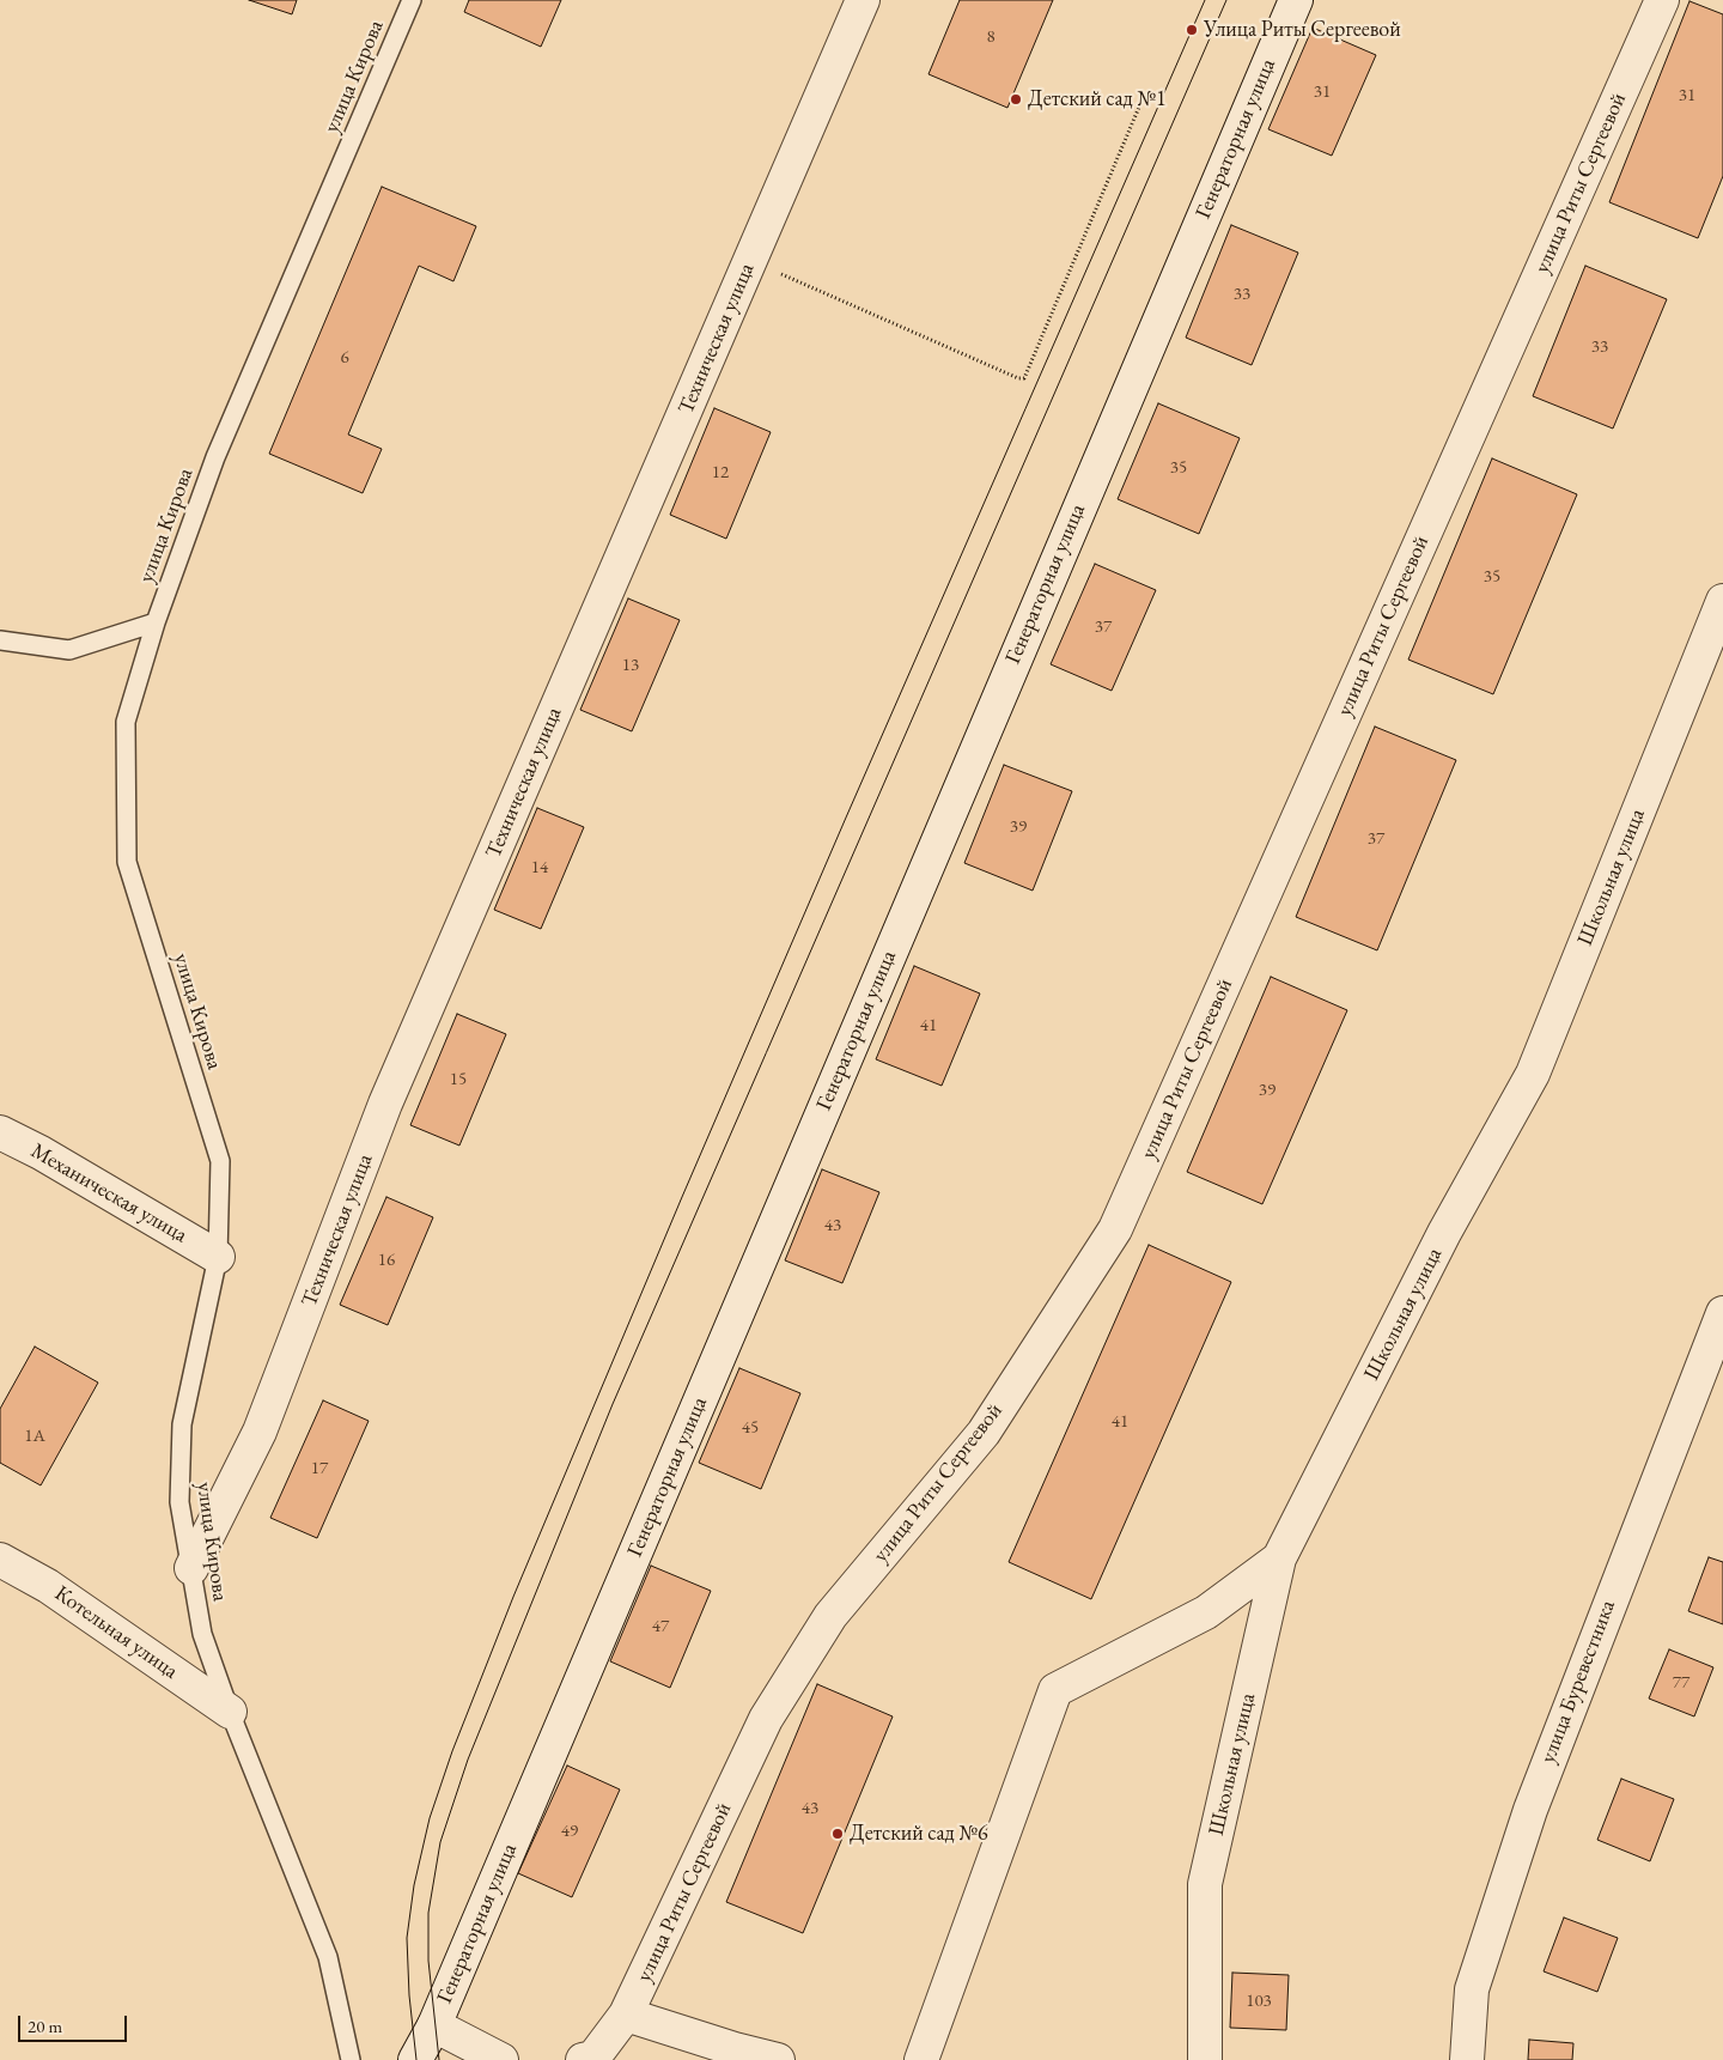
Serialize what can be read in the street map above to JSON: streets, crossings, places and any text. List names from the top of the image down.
{
  "streets": {
    "street": [
      "Генераторная улица",
      "улица Риты Сергеевой",
      "Техническая улица",
      "Школьная улица",
      "Механическая улица",
      "Котельная улица",
      "улица Буревестника"
    ],
    "lane": ["улица Кирова"]
  },
  "crossings": [
    ["улица Кирова", "Техническая улица"],
    ["улица Кирова", "Механическая улица"],
    ["улица Кирова", "Котельная улица"]
  ],
  "places": ["Улица Риты Сергеевой", "Детский сад №1", "Детский сад №6"],
  "house_numbers": [
    "8",
    "31",
    "31",
    "33",
    "33",
    "6",
    "35",
    "12",
    "35",
    "37",
    "13",
    "39",
    "37",
    "14",
    "41",
    "15",
    "39",
    "43",
    "16",
    "41",
    "45",
    "1А",
    "17",
    "47",
    "77",
    "43",
    "49",
    "103"
  ],
  "scale_bar": "20 m"
}
